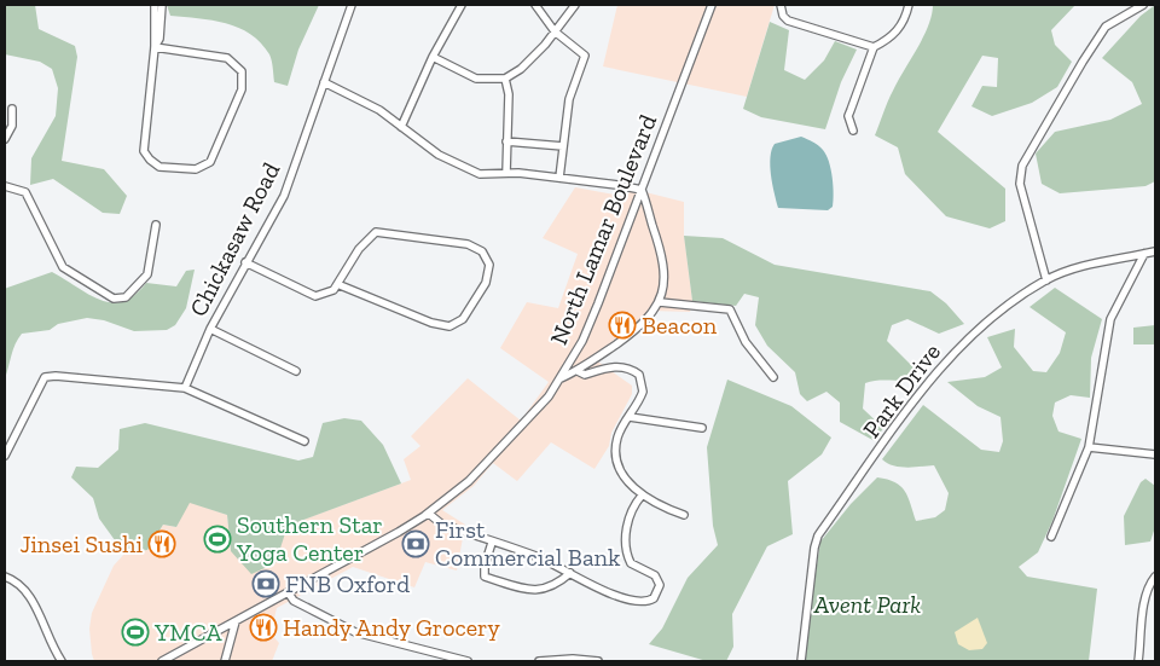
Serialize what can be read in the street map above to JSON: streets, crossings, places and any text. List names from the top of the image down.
{
  "streets": {
    "street": ["North Lamar Boulevard", "Chickasaw Road", "Park Drive"]
  },
  "parks": ["Avent Park"],
  "places": {
    "restaurant": ["Beacon", "Jinsei Sushi", "Handy Andy Grocery"],
    "sports": ["Southern Star Yoga Center", "YMCA"],
    "bank": ["First Commercial Bank", "FNB Oxford"]
  }
}
